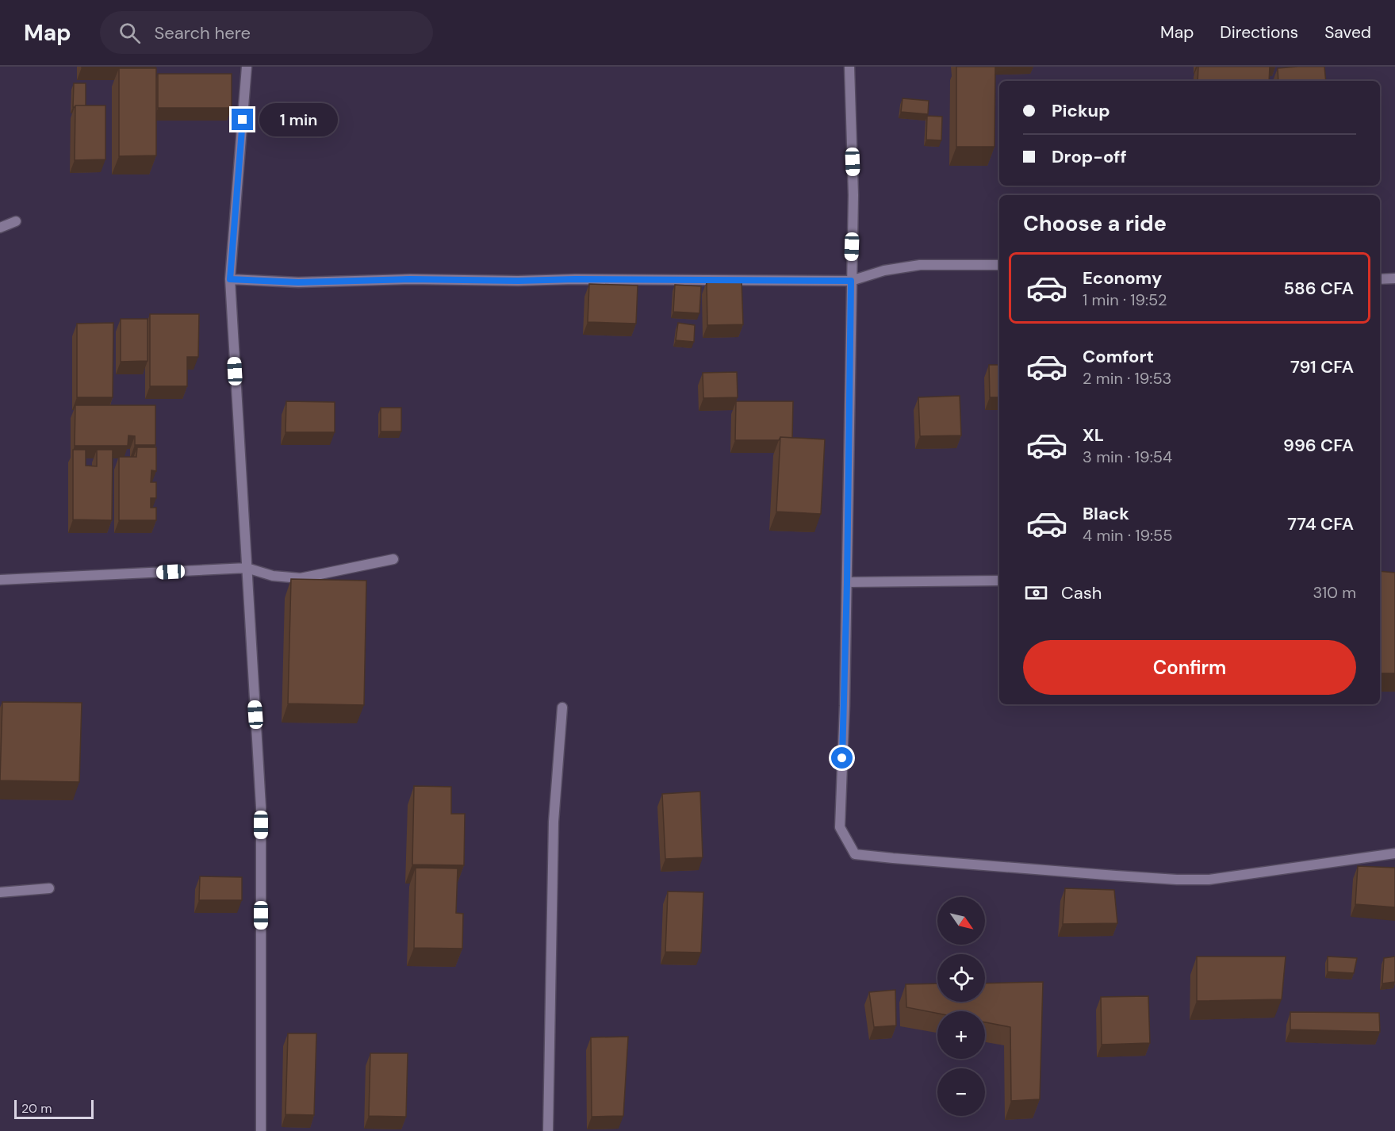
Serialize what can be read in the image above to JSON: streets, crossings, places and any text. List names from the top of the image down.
{
  "scale_bar": "20 m",
  "north": "bottom right",
  "page": {
    "header": "Map",
    "search": "Search here",
    "nav": ["Map", "Directions", "Saved"],
    "banner": ["Pickup", "Drop-off"],
    "bubble": "1 min",
    "heading": "Choose a ride",
    "list": [
      {
        "name": "Economy",
        "note": "1 min · 19:52",
        "value": "586 CFA"
      },
      {
        "name": "Comfort",
        "note": "2 min · 19:53",
        "value": "791 CFA"
      },
      {
        "name": "XL",
        "note": "3 min · 19:54",
        "value": "996 CFA"
      },
      {
        "name": "Black",
        "note": "4 min · 19:55",
        "value": "774 CFA"
      }
    ],
    "pay": ["Cash", "310 m"],
    "buttons": "Confirm",
    "map_buttons": ["+", "−"],
    "scale": "20 m"
  }
}
